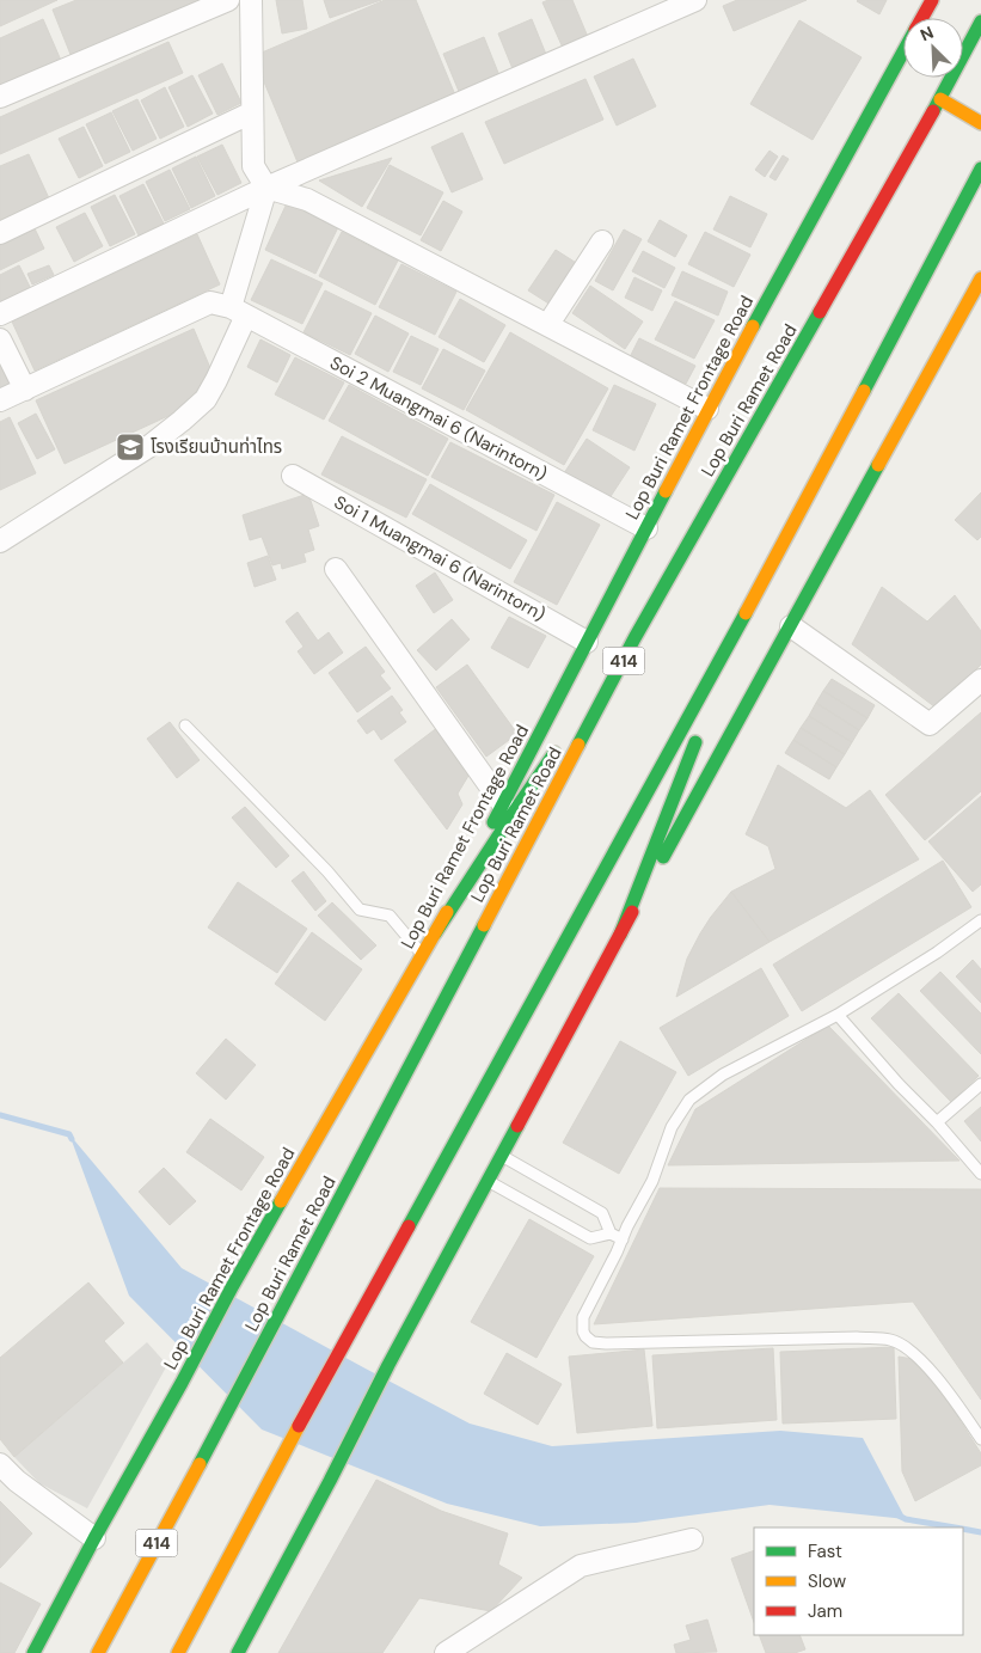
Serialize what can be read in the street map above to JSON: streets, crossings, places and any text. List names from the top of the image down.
{
  "streets": {
    "main road": ["Lop Buri Ramet Road", "Lop Buri Ramet Frontage Road", "414"],
    "street": ["Soi 2 Muangmai 6 (Narintorn)", "Soi 1 Muangmai 6 (Narintorn)"]
  },
  "crossings": [
    ["Lop Buri Ramet Frontage Road", "Soi 2 Muangmai 6 (Narintorn)"],
    ["Lop Buri Ramet Frontage Road", "Soi 1 Muangmai 6 (Narintorn)"]
  ],
  "places": {
    "school or university": ["โรงเรียนบ้านท่าไทร"]
  },
  "legend": ["Fast", "Slow", "Jam"],
  "north": "top left"
}
